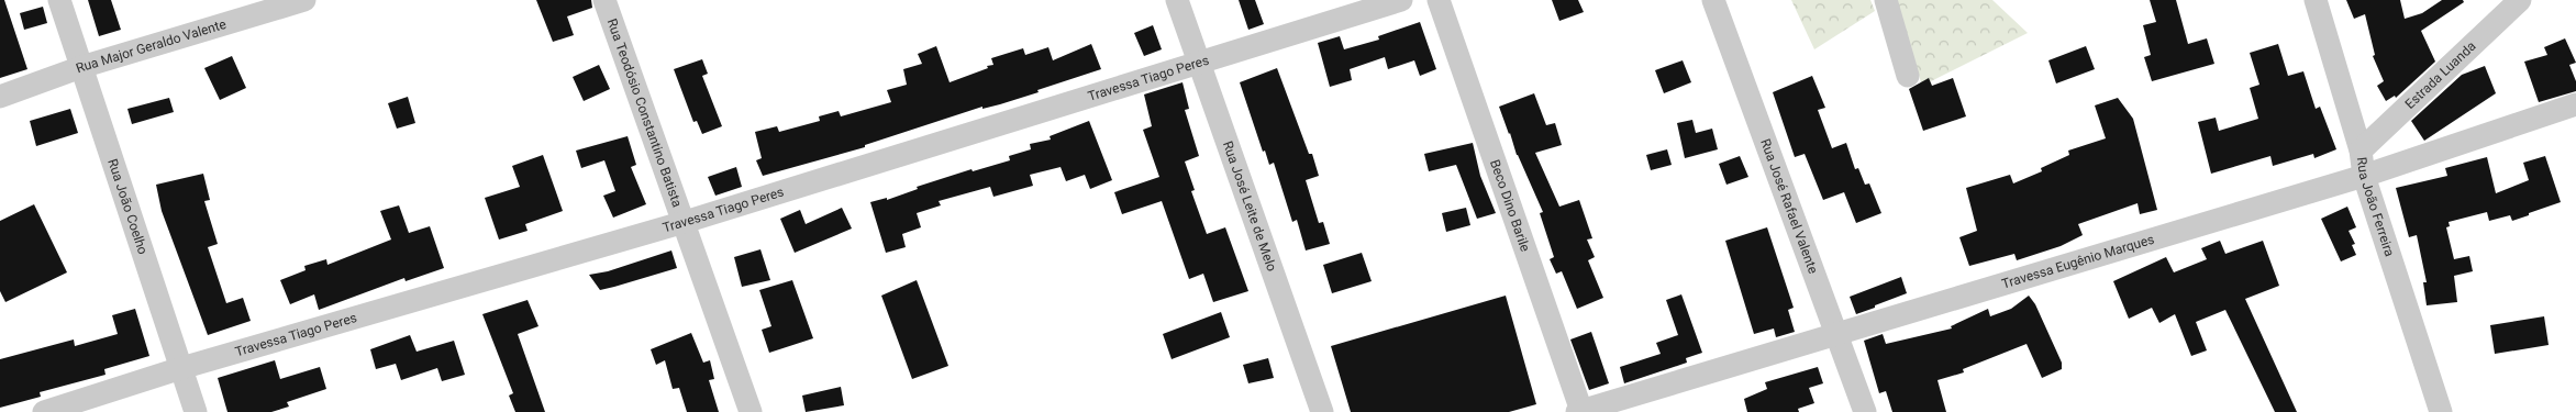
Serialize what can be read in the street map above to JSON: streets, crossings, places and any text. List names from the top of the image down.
{
  "streets": {
    "street": [
      "Rua Major Geraldo Valente",
      "Estrada Luanda",
      "Travessa Tiago Peres",
      "Rua Teodósio Constantino Batista",
      "Rua José Leite de Melo",
      "Beco Dino Barile",
      "Rua João Coelho",
      "Rua José Rafael Valente",
      "Rua João Ferreira",
      "Travessa Eugênio Marques"
    ]
  },
  "crossings": [
    ["Rua Major Geraldo Valente", "Rua João Coelho"],
    ["Estrada Luanda", "Rua João Ferreira"],
    ["Travessa Tiago Peres", "Rua Teodósio Constantino Batista"],
    ["Travessa Tiago Peres", "Rua José Leite de Melo"],
    ["Travessa Tiago Peres", "Rua João Coelho"],
    ["Beco Dino Barile", "Travessa Eugênio Marques"],
    ["Rua José Rafael Valente", "Travessa Eugênio Marques"],
    ["Rua João Ferreira", "Travessa Eugênio Marques"]
  ]
}
